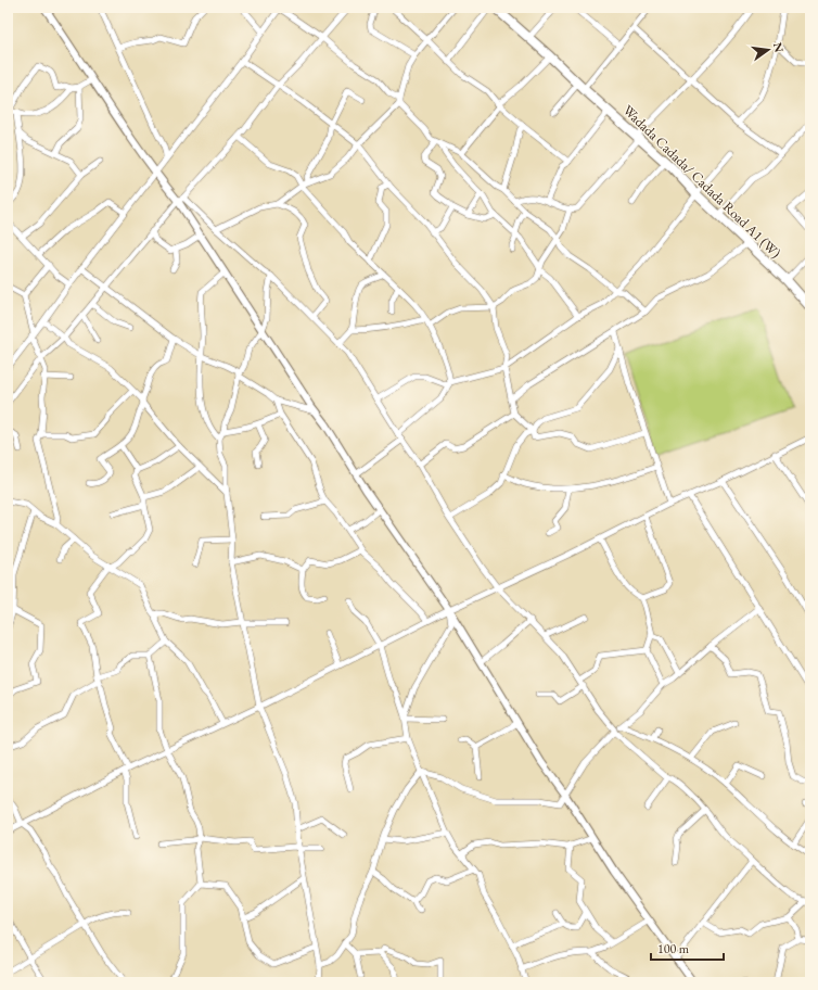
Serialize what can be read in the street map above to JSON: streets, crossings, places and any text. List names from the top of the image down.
{
  "streets": {
    "main road": ["Wadada Cadada/ Cadada Road A1 (W)"]
  },
  "scale_bar": "100 m",
  "north": "right"
}
